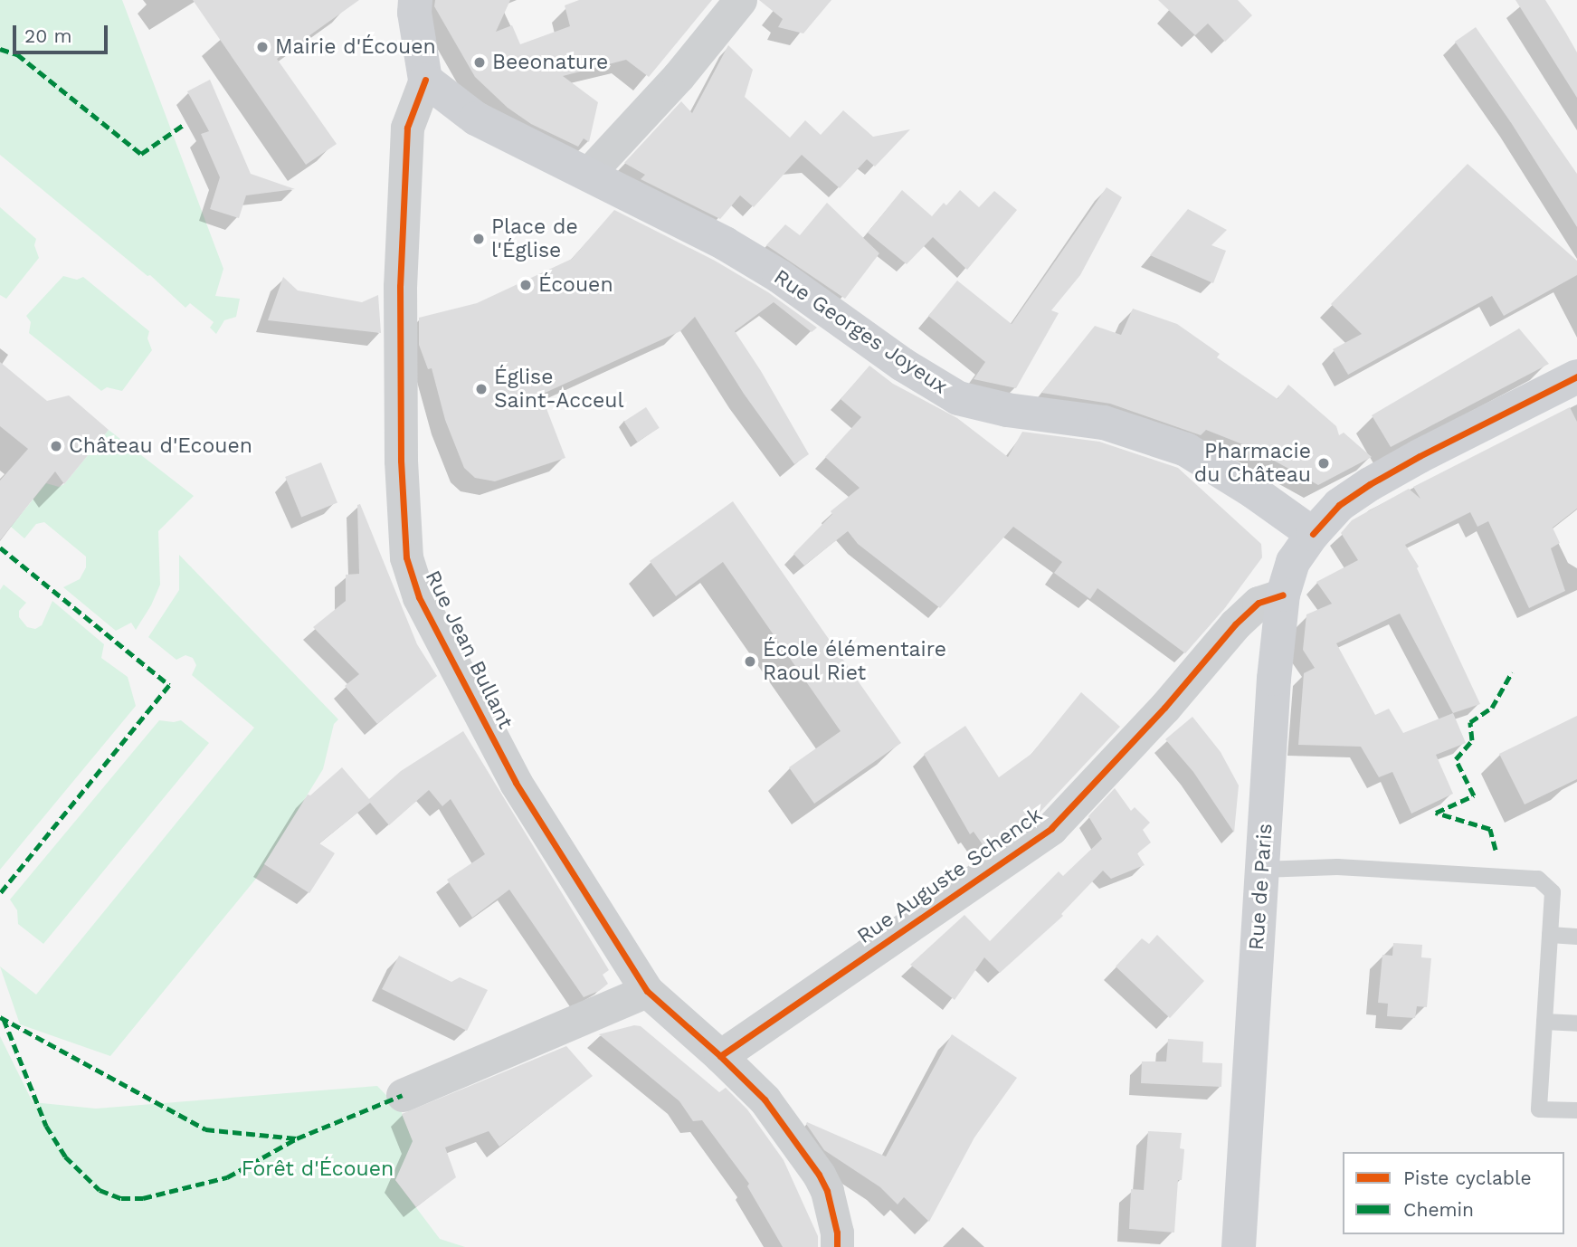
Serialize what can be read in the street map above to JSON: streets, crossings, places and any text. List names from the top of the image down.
{
  "streets": {
    "main road": ["Rue Georges Joyeux", "Rue de Paris"],
    "street": ["Rue Jean Bullant", "Rue Auguste Schenck"]
  },
  "crossings": [
    ["Rue Georges Joyeux", "Rue de Paris"],
    ["Rue Jean Bullant", "Rue Auguste Schenck"],
    ["Rue Auguste Schenck", "Rue de Paris"]
  ],
  "parks": ["Forêt d'Écouen"],
  "places": [
    "Mairie d'Écouen",
    "Beeonature",
    "Place de l'Église",
    "Écouen",
    "Église Saint-Acceul",
    "Château d'Ecouen",
    "Pharmacie du Château",
    "École élémentaire Raoul Riet"
  ],
  "legend": ["Piste cyclable", "Chemin"],
  "scale_bar": "20 m"
}
